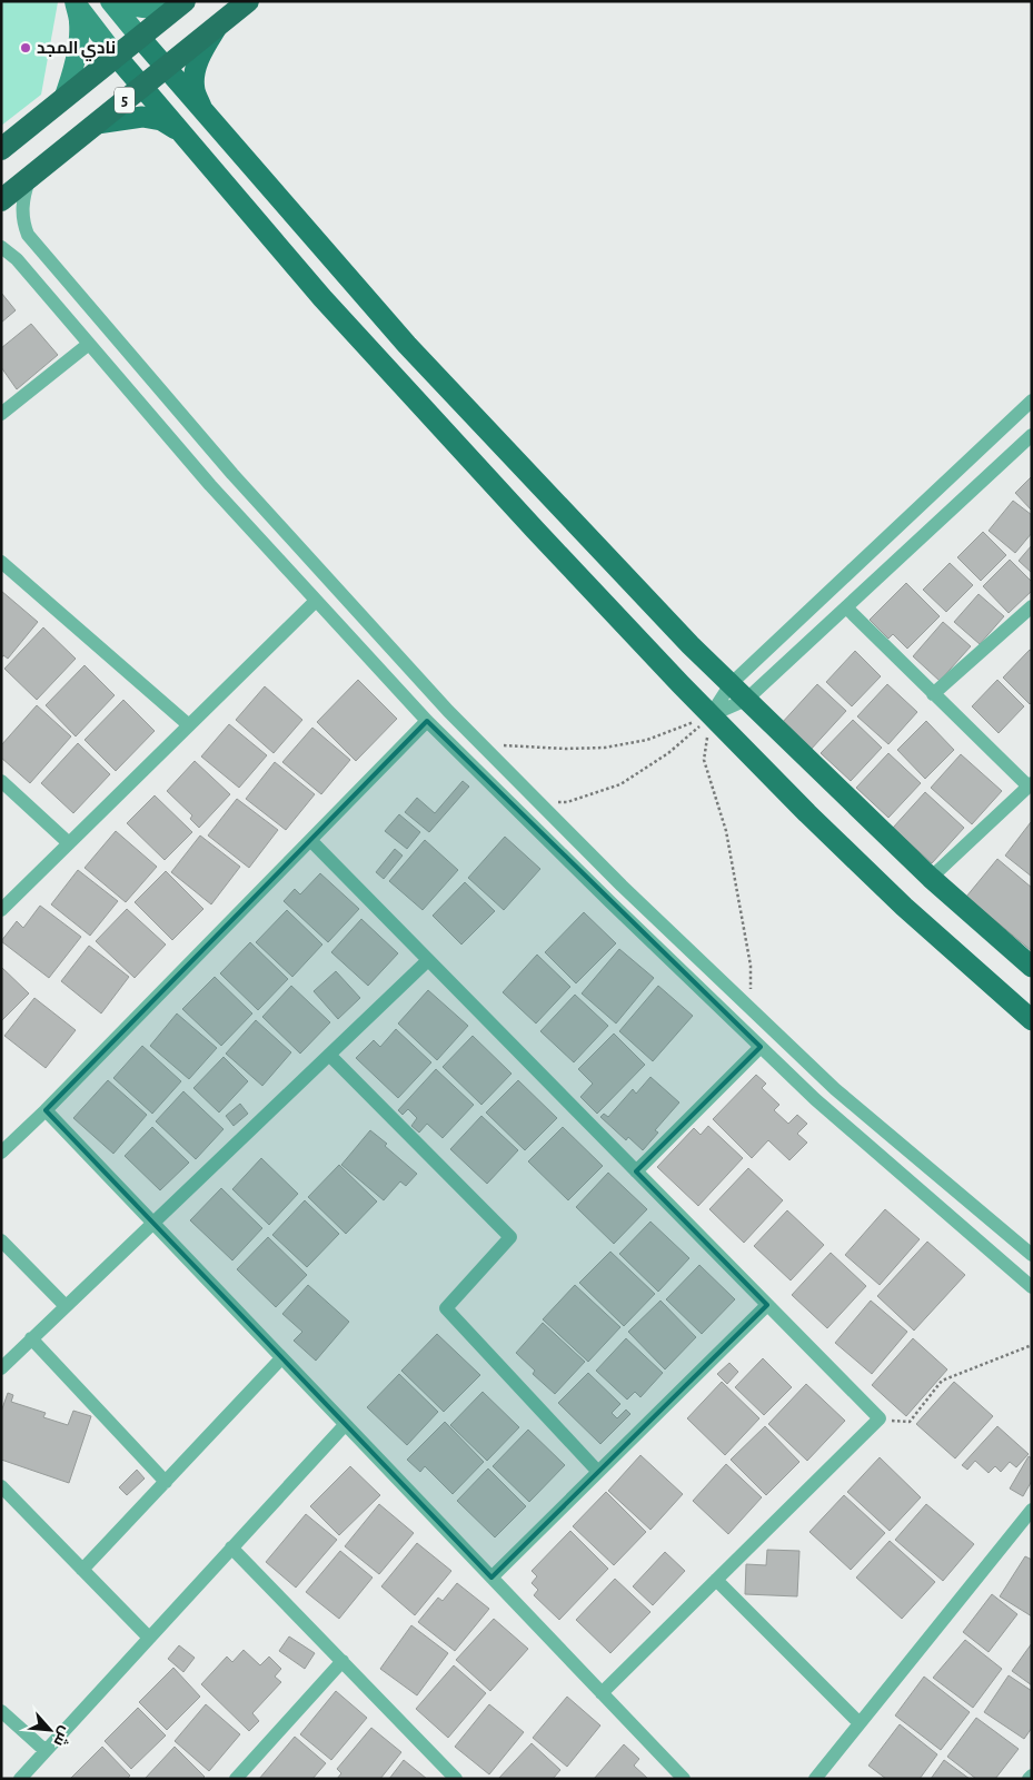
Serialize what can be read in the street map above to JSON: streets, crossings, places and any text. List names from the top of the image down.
{
  "streets": {
    "highway": ["5"]
  },
  "places": ["نادي المجد"],
  "north": "bottom right"
}
